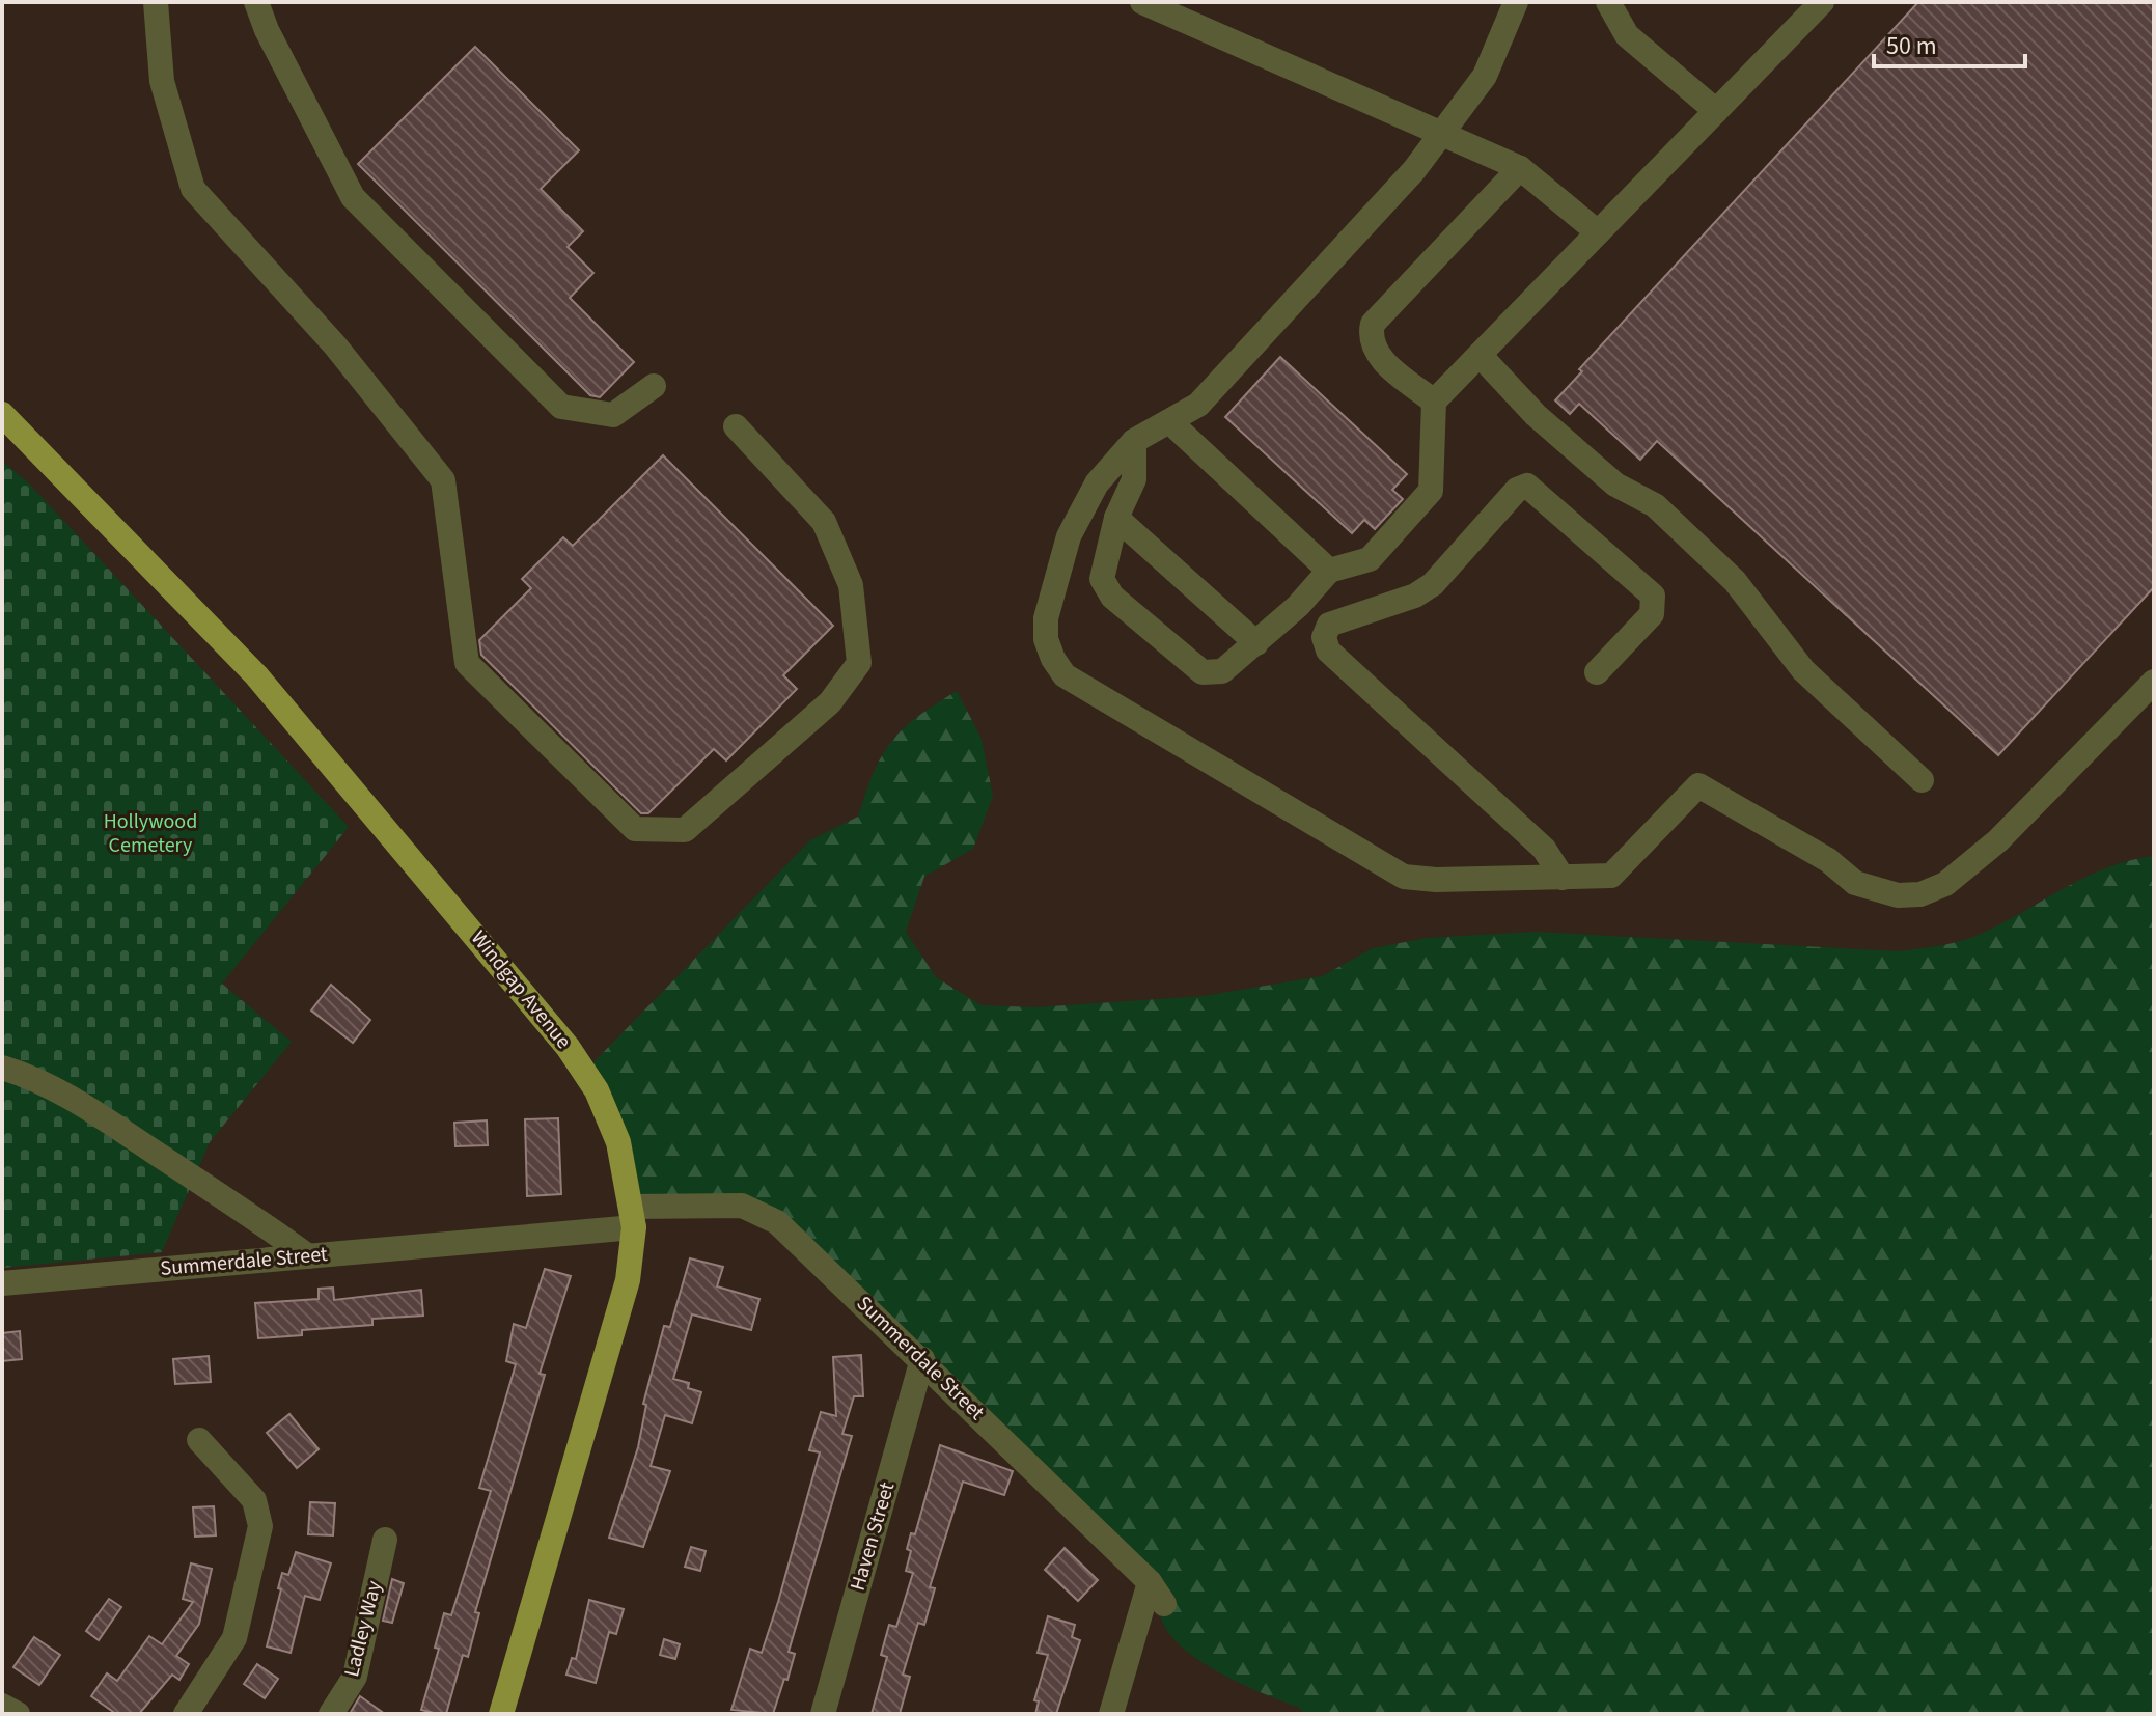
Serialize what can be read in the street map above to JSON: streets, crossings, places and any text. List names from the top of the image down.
{
  "streets": {
    "main road": ["Windgap Avenue"],
    "street": ["Summerdale Street", "Haven Street", "Ladley Way"]
  },
  "crossings": [
    ["Windgap Avenue", "Summerdale Street"],
    ["Summerdale Street", "Haven Street"]
  ],
  "parks": ["Hollywood Cemetery"],
  "scale_bar": "50 m"
}
